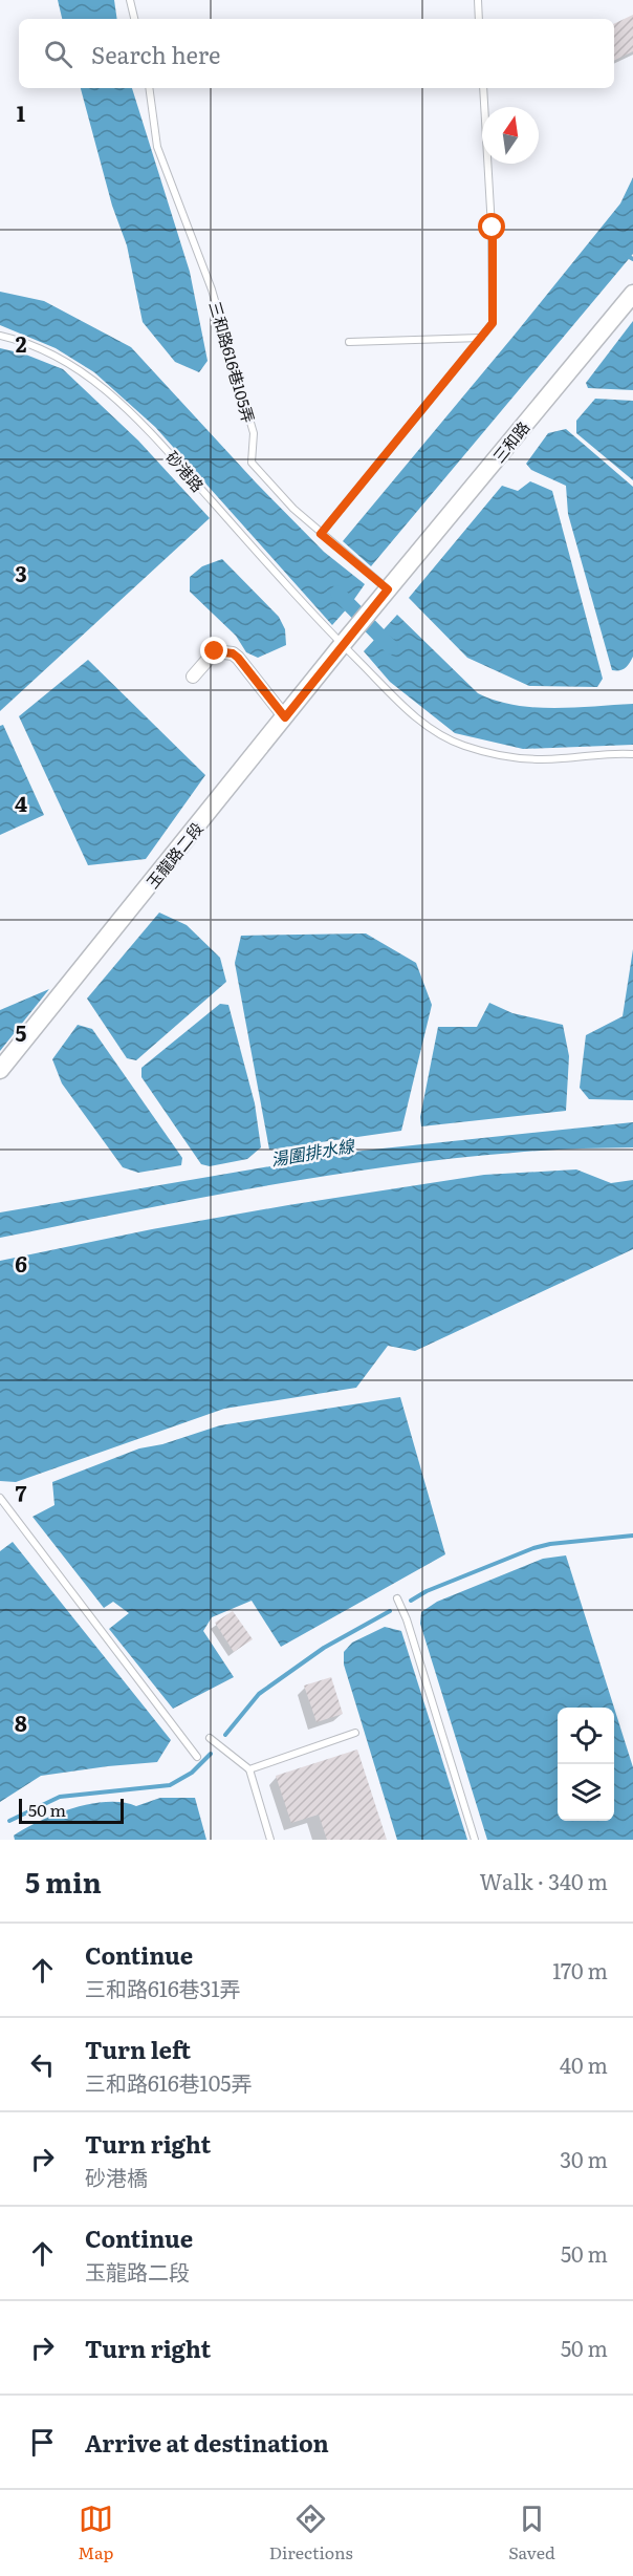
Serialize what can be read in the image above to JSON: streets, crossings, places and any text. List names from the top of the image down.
{
  "streets": {
    "main road": ["三和路", "玉龍路二段"],
    "lane": ["三和路616巷105弄", "砂港路"]
  },
  "crossings": [
    ["三和路616巷105弄", "三和路"],
    ["三和路", "砂港路"],
    ["三和路", "玉龍路二段"],
    ["砂港路", "玉龍路二段"]
  ],
  "water": ["湯圍排水線"],
  "scale_bar": "50 m",
  "north": "top",
  "page": {
    "search": "Search here",
    "scale": "50 m",
    "heading": ["5 min", "Walk · 340 m"],
    "list": [
      ["Continue", "三和路616巷31弄", "170 m"],
      ["Turn left", "三和路616巷105弄", "40 m"],
      ["Turn right", "砂港橋", "30 m"],
      ["Continue", "玉龍路二段", "50 m"],
      ["Turn right", "50 m"],
      "Arrive at destination"
    ],
    "nav": ["Map", "Directions", "Saved"]
  },
  "grid": {
    "rows": [
      "1",
      "2",
      "3",
      "4",
      "5",
      "6",
      "7",
      "8"
    ]
  }
}
